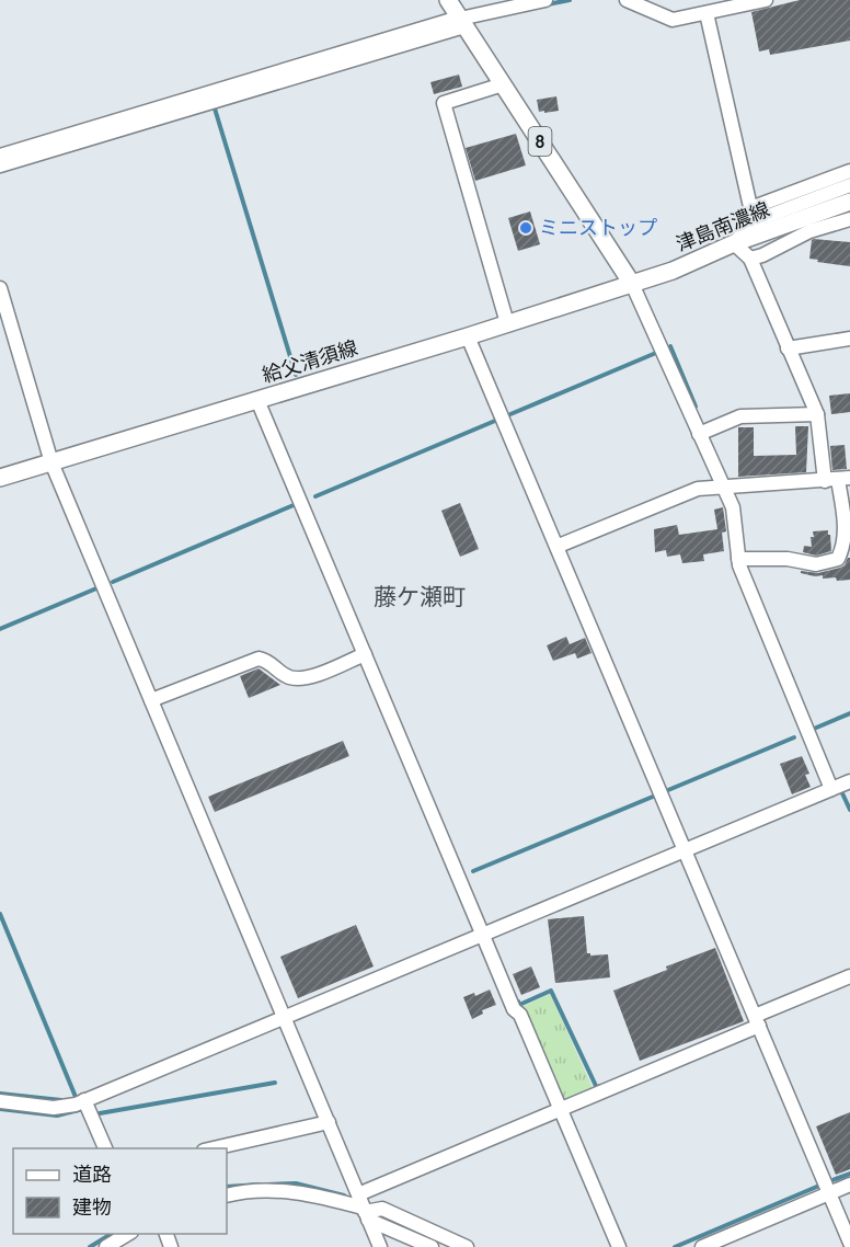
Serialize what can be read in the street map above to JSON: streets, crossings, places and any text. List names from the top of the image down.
{
  "streets": {
    "main road": ["8", "津島南濃線", "給父清須線"]
  },
  "crossings": [
    ["8", "津島南濃線"],
    ["8", "給父清須線"],
    ["津島南濃線", "給父清須線"]
  ],
  "districts": ["藤ケ瀬町"],
  "places": ["ミニストップ"],
  "legend": ["道路", "建物"]
}
